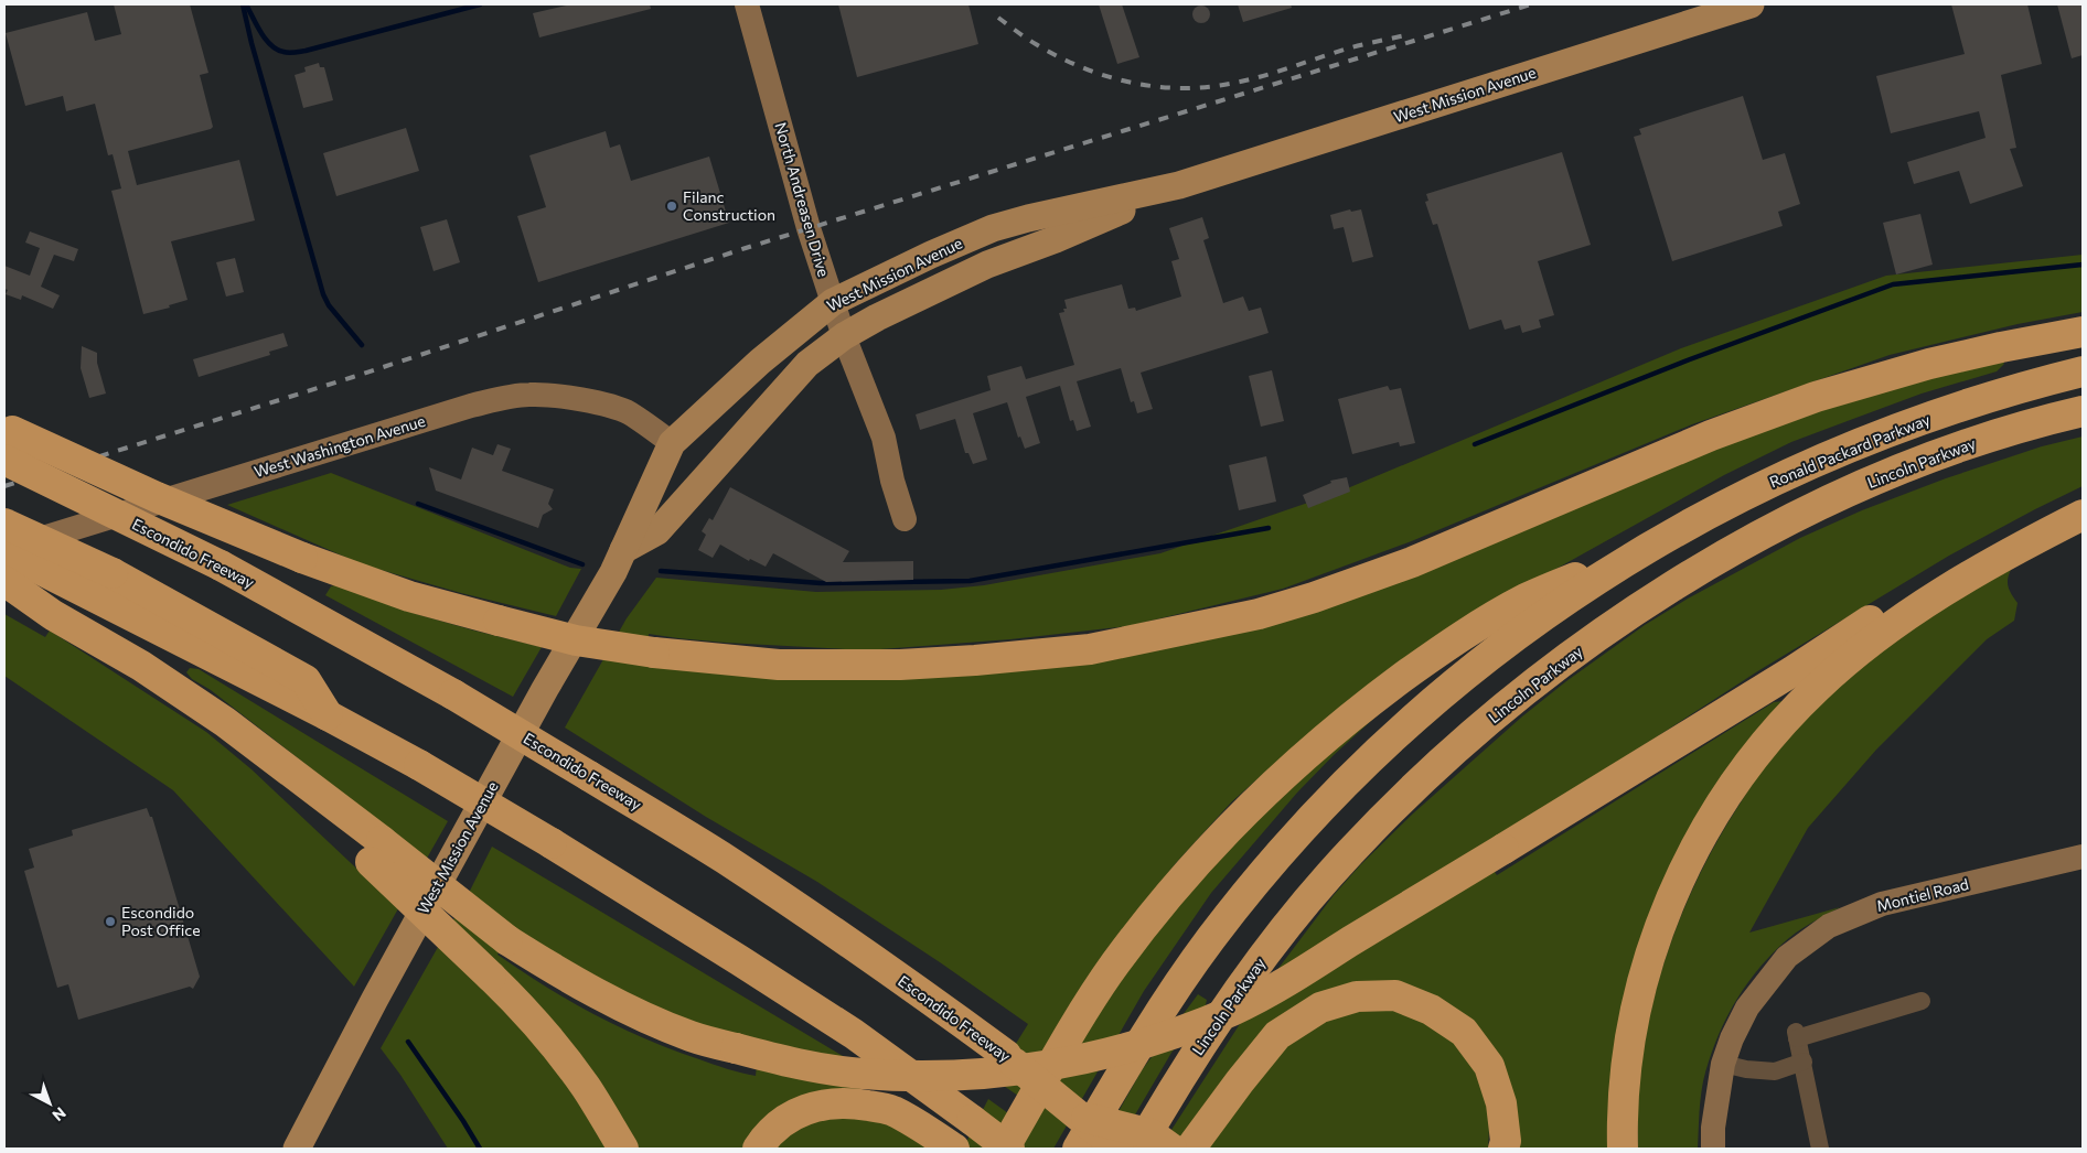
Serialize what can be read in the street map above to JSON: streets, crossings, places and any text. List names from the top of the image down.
{
  "streets": {
    "highway": ["Ronald Packard Parkway", "Lincoln Parkway", "Escondido Freeway"],
    "main road": ["West Mission Avenue"],
    "street": ["North Andreasen Drive", "West Washington Avenue", "Montiel Road"]
  },
  "crossings": [
    ["West Mission Avenue", "North Andreasen Drive"],
    ["West Mission Avenue", "West Washington Avenue"]
  ],
  "places": ["Filanc Construction", "Escondido Post Office"],
  "north": "bottom right"
}
